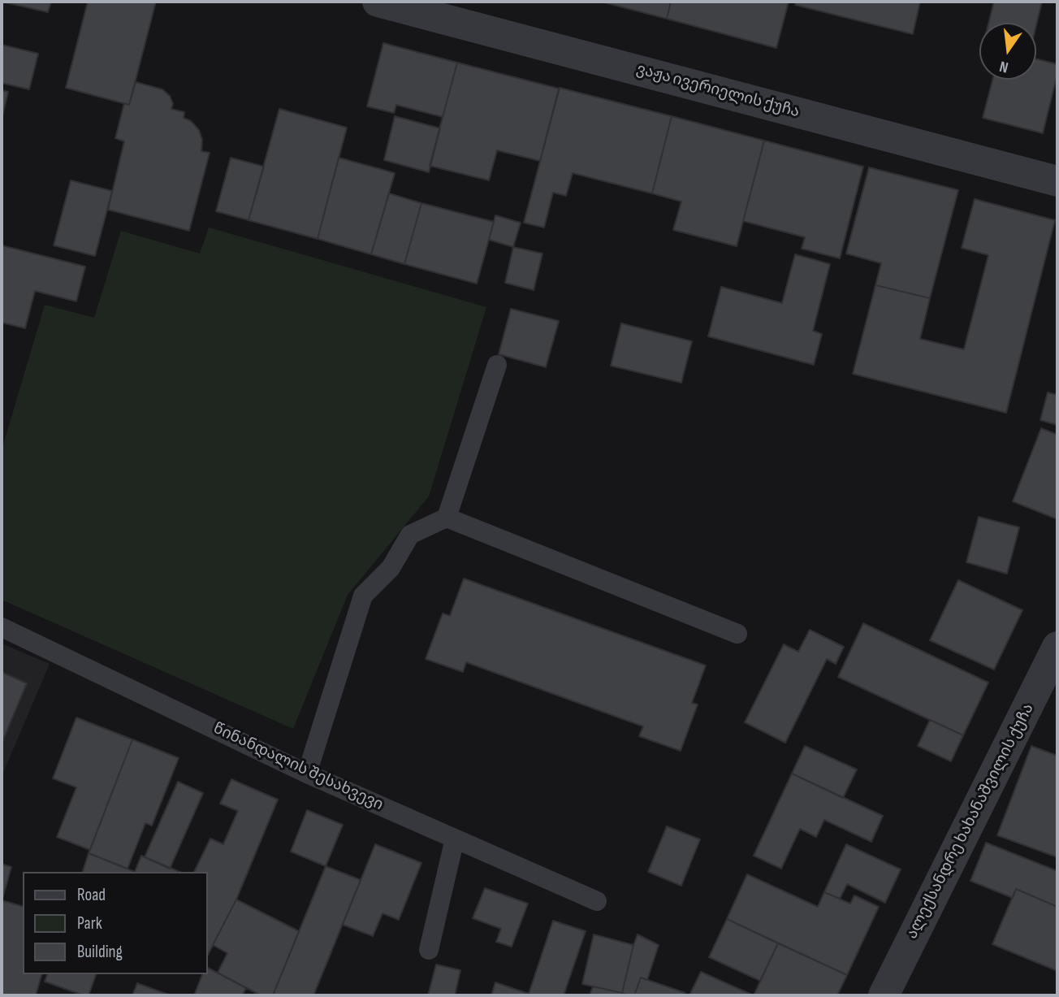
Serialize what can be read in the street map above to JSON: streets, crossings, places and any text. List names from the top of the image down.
{
  "streets": {
    "street": ["ვაჟა ივერიელის ქუჩა", "ალექსანდრე ხახანაშვილის ქუჩა"],
    "lane": ["წინანდალის შესახვევი"]
  },
  "legend": ["Road", "Park", "Building"],
  "north": "bottom"
}
